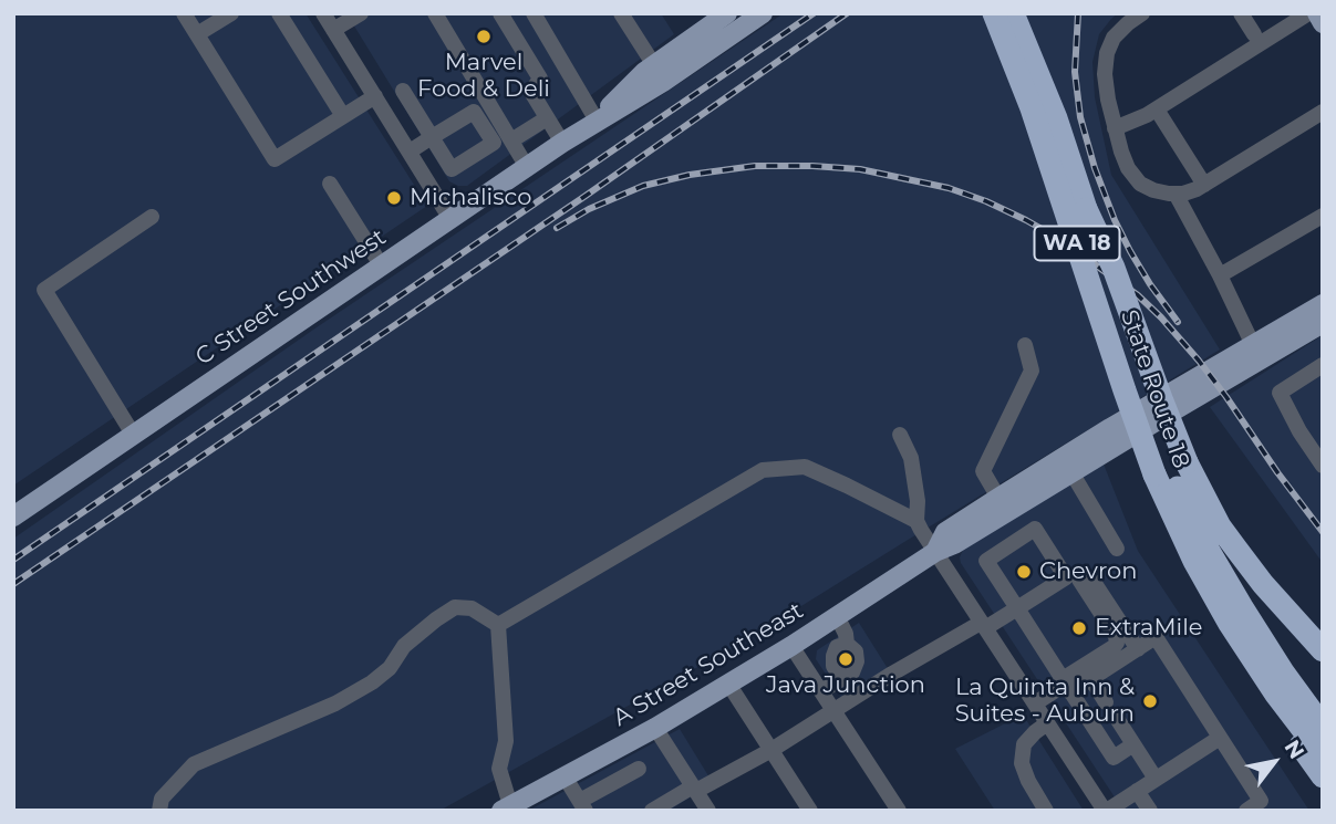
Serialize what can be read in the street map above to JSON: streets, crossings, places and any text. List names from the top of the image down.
{
  "streets": {
    "highway": ["WA 18", "State Route 18"],
    "main road": ["C Street Southwest", "A Street Southeast"]
  },
  "places": [
    "Marvel Food & Deli",
    "Michalisco",
    "Chevron",
    "ExtraMile",
    "Java Junction",
    "La Quinta Inn & Suites - Auburn"
  ],
  "north": "top right"
}
